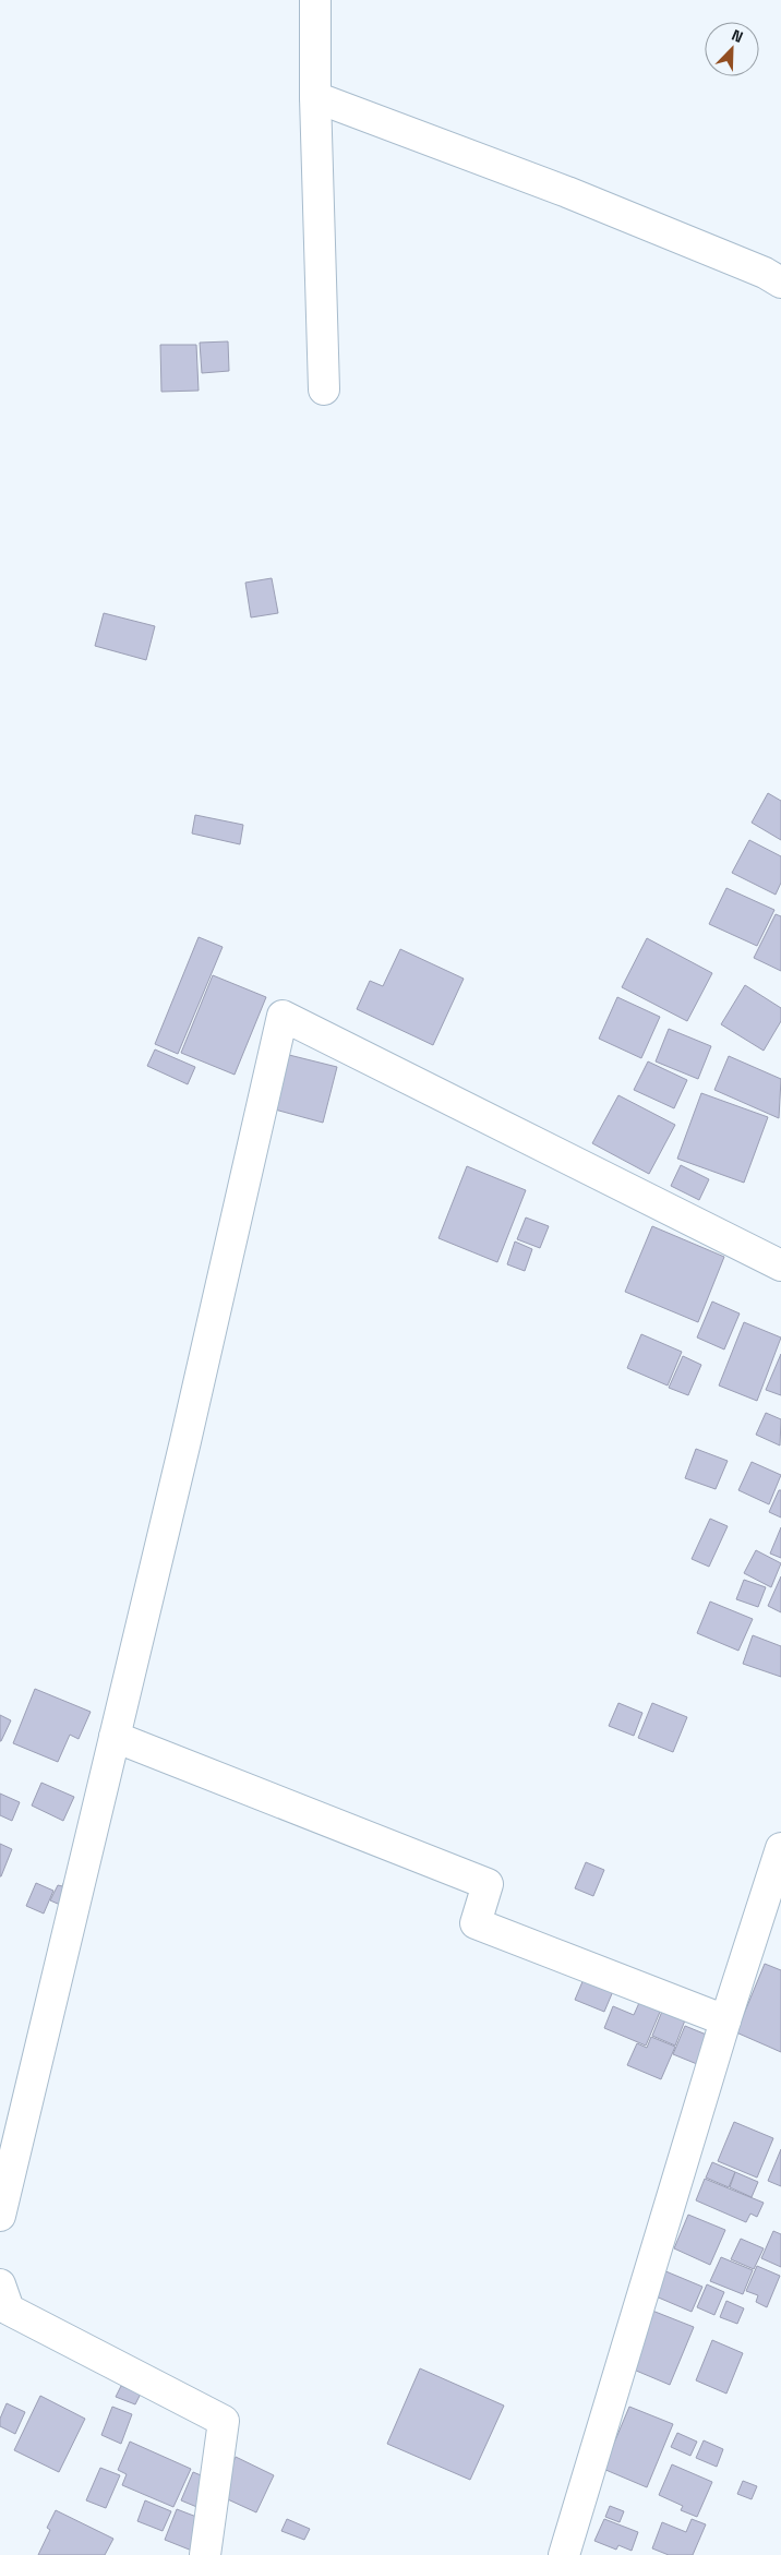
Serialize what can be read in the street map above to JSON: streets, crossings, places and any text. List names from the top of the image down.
{
  "north": "top right"
}
